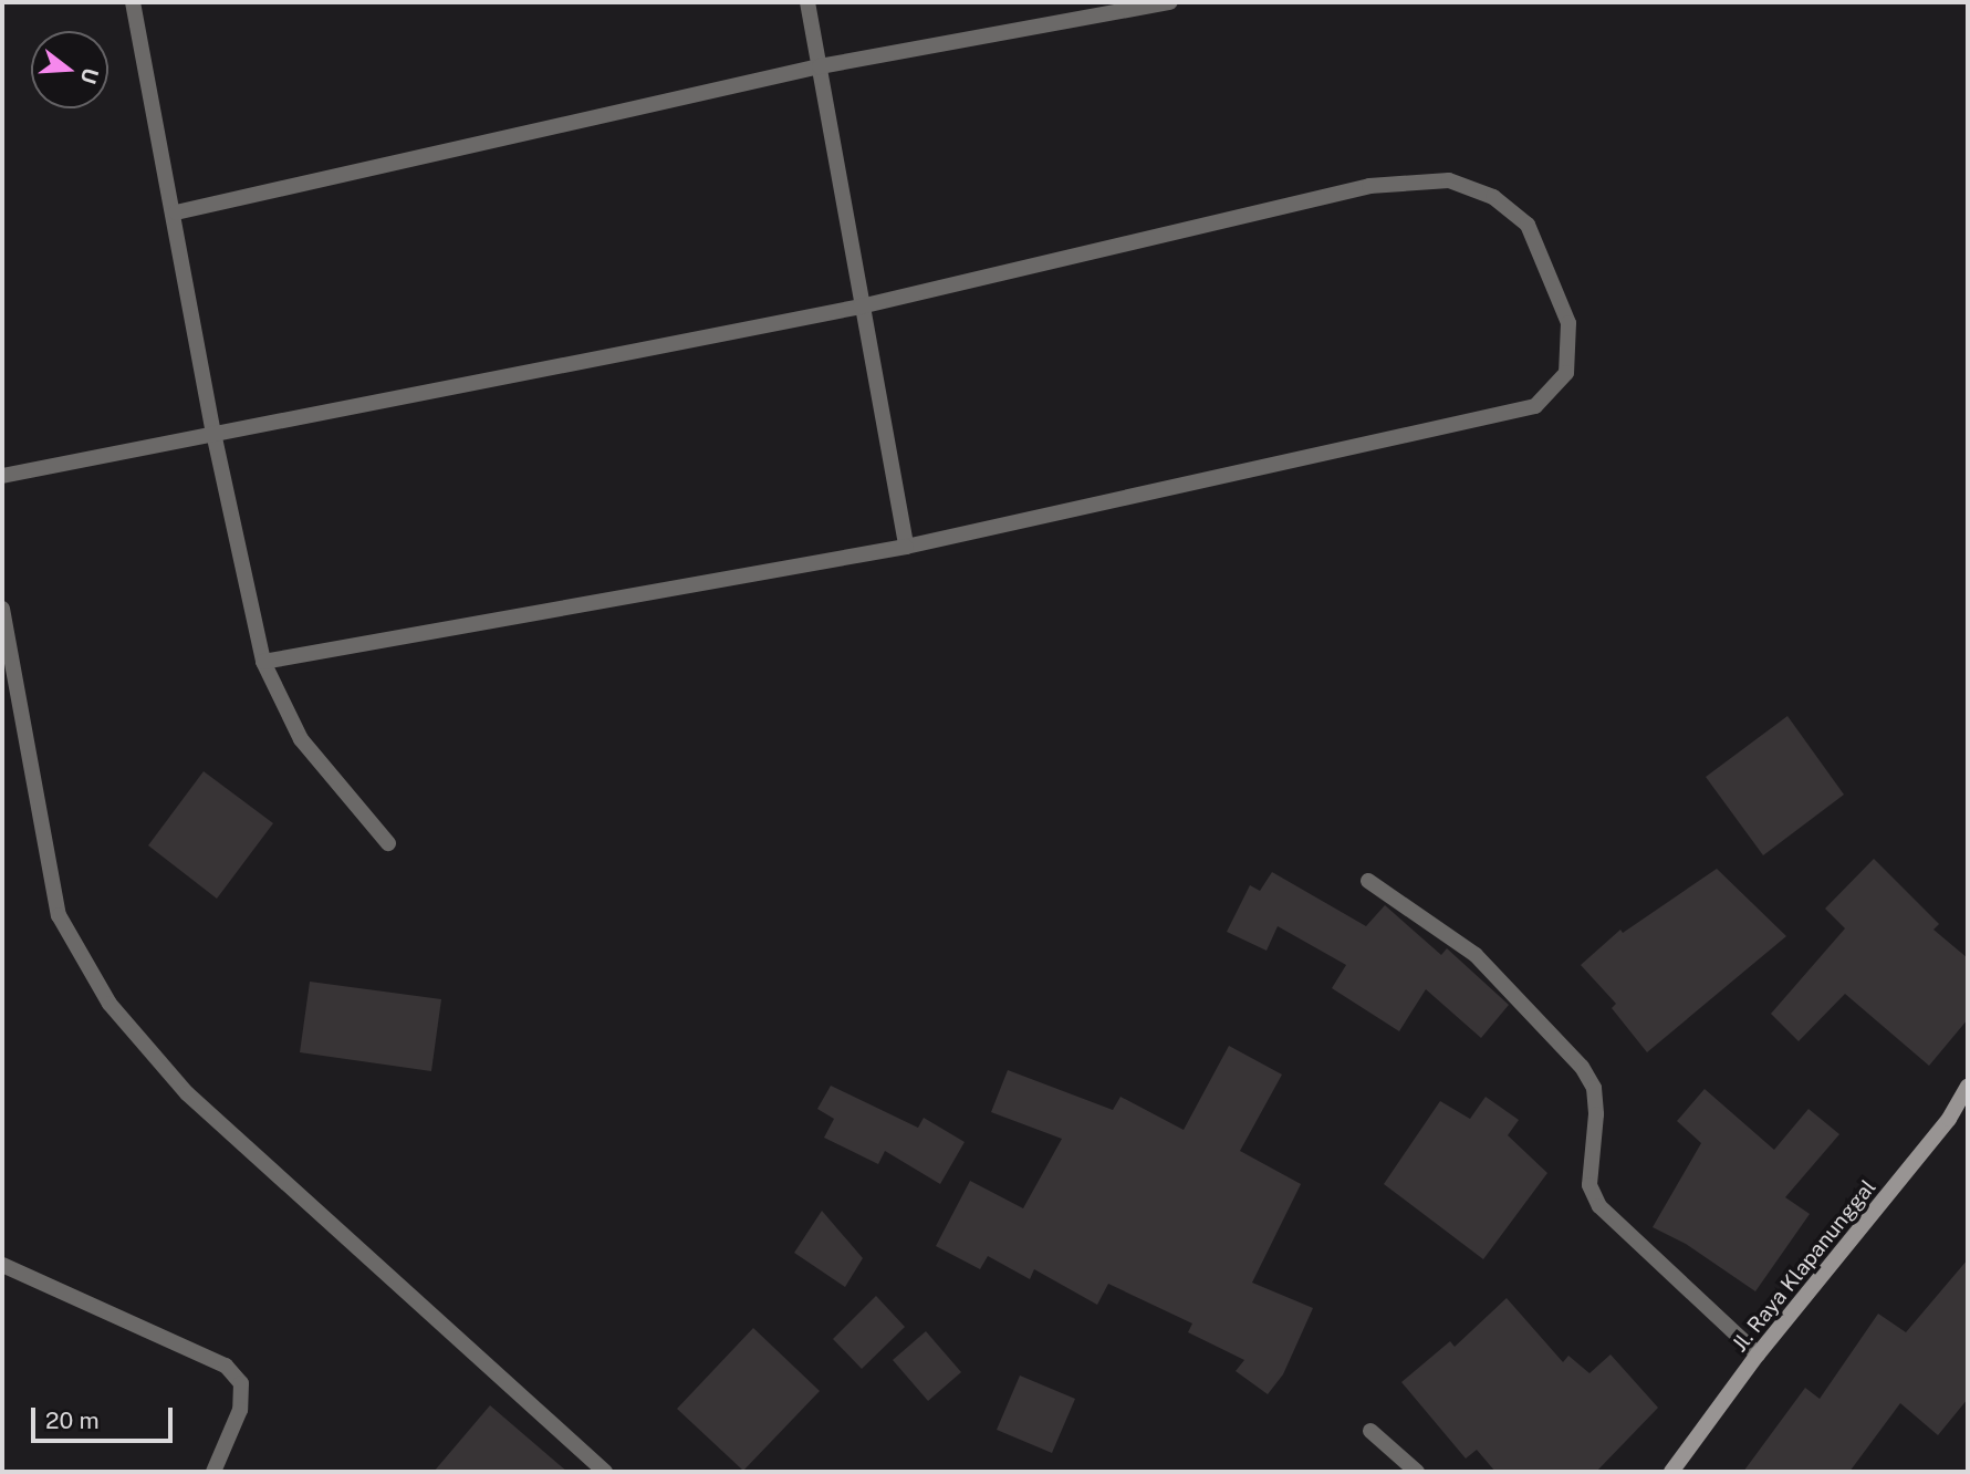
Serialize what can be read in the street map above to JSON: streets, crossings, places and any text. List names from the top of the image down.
{
  "streets": {
    "street": ["Jl. Raya Klapanunggal"]
  },
  "scale_bar": "20 m",
  "north": "right"
}
